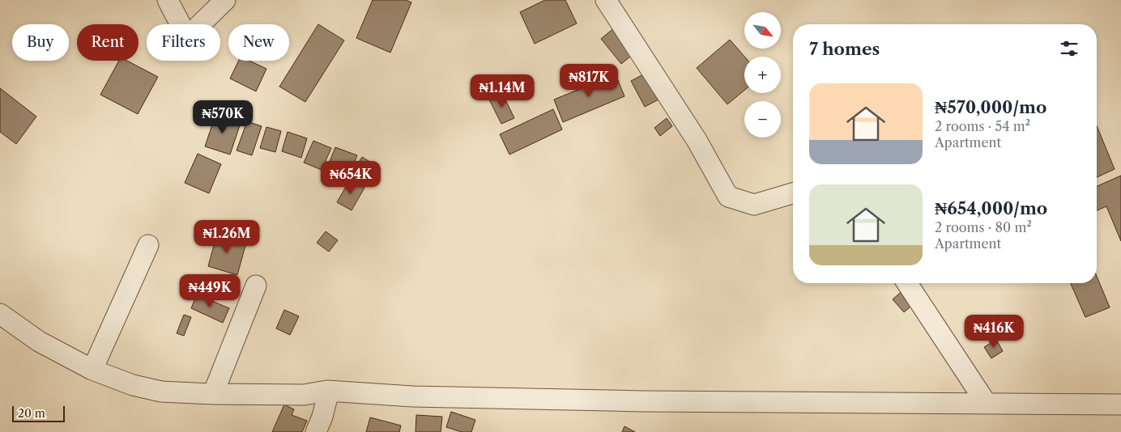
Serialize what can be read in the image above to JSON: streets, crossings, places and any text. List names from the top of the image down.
{
  "scale_bar": "20 m",
  "north": "bottom right",
  "page": {
    "map_buttons": ["+", "−"],
    "chip": [
      "Buy",
      "Rent",
      "Filters",
      "New"
    ],
    "heading": "7 homes",
    "price": [
      "₦817K",
      "₦1.14M",
      "₦570K",
      "₦654K",
      "₦1.26M",
      "₦449K",
      "₦416K"
    ],
    "list": [
      {
        "name": "₦570,000/mo",
        "note": "2 rooms · 54 m² · Apartment"
      },
      {
        "name": "₦654,000/mo",
        "note": "2 rooms · 80 m² · Apartment"
      }
    ],
    "scale": "20 m"
  }
}
